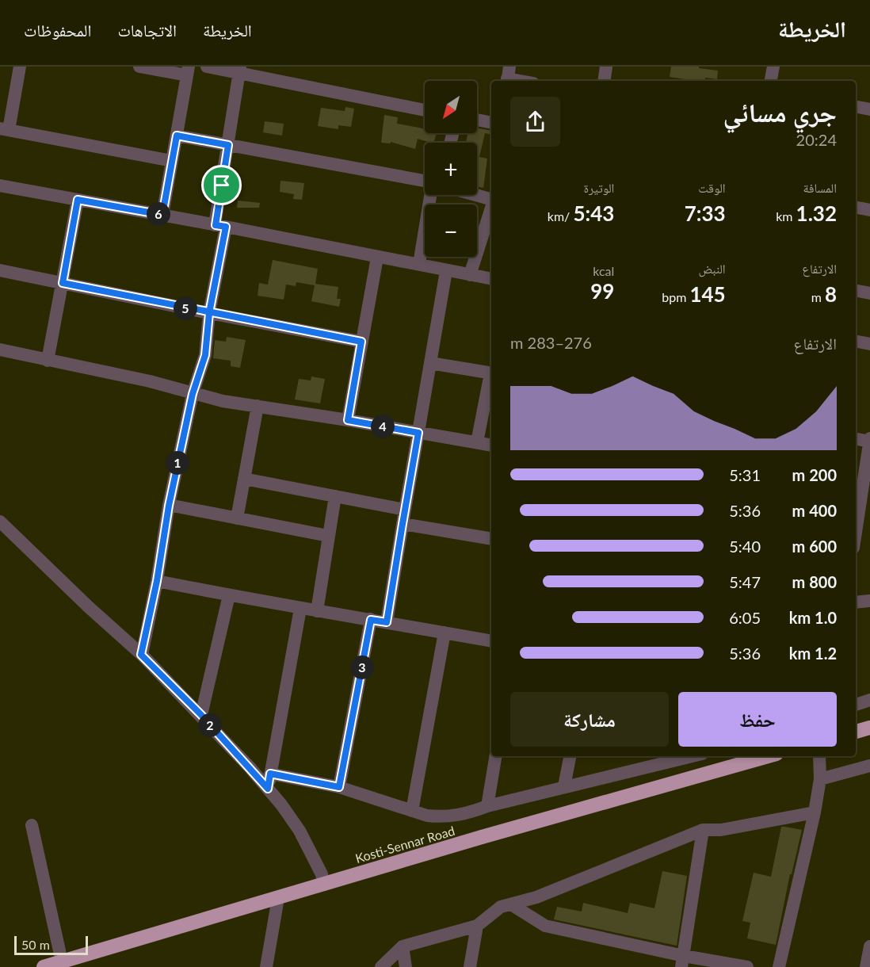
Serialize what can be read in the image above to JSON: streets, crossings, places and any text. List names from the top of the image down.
{
  "streets": {
    "highway": ["Kosti-Sennar Road"]
  },
  "scale_bar": "50 m",
  "north": "bottom left",
  "page": {
    "header": "الخريطة",
    "nav": ["الخريطة", "الاتجاهات", "المحفوظات"],
    "map_buttons": ["+", "−"],
    "heading": ["جري مسائي", "20:24"],
    "stats": [
      ["المسافة", "1.32 km"],
      ["الوقت", "7:33"],
      ["الوتيرة", "5:43 /km"],
      ["الارتفاع", "8 m"],
      ["النبض", "145 bpm"],
      ["kcal", "99"]
    ],
    "pins": [
      "6",
      "5",
      "4",
      "1",
      "3",
      "2"
    ],
    "chart": ["الارتفاع", "276–283 m"],
    "list": [
      {
        "name": "200 m",
        "note": "5:31"
      },
      {
        "name": "400 m",
        "note": "5:36"
      },
      {
        "name": "600 m",
        "note": "5:40"
      },
      {
        "name": "800 m",
        "note": "5:47"
      },
      {
        "name": "1.0 km",
        "note": "6:05"
      },
      {
        "name": "1.2 km",
        "note": "5:36"
      }
    ],
    "buttons": ["حفظ", "مشاركة"],
    "scale": "50 m"
  }
}
